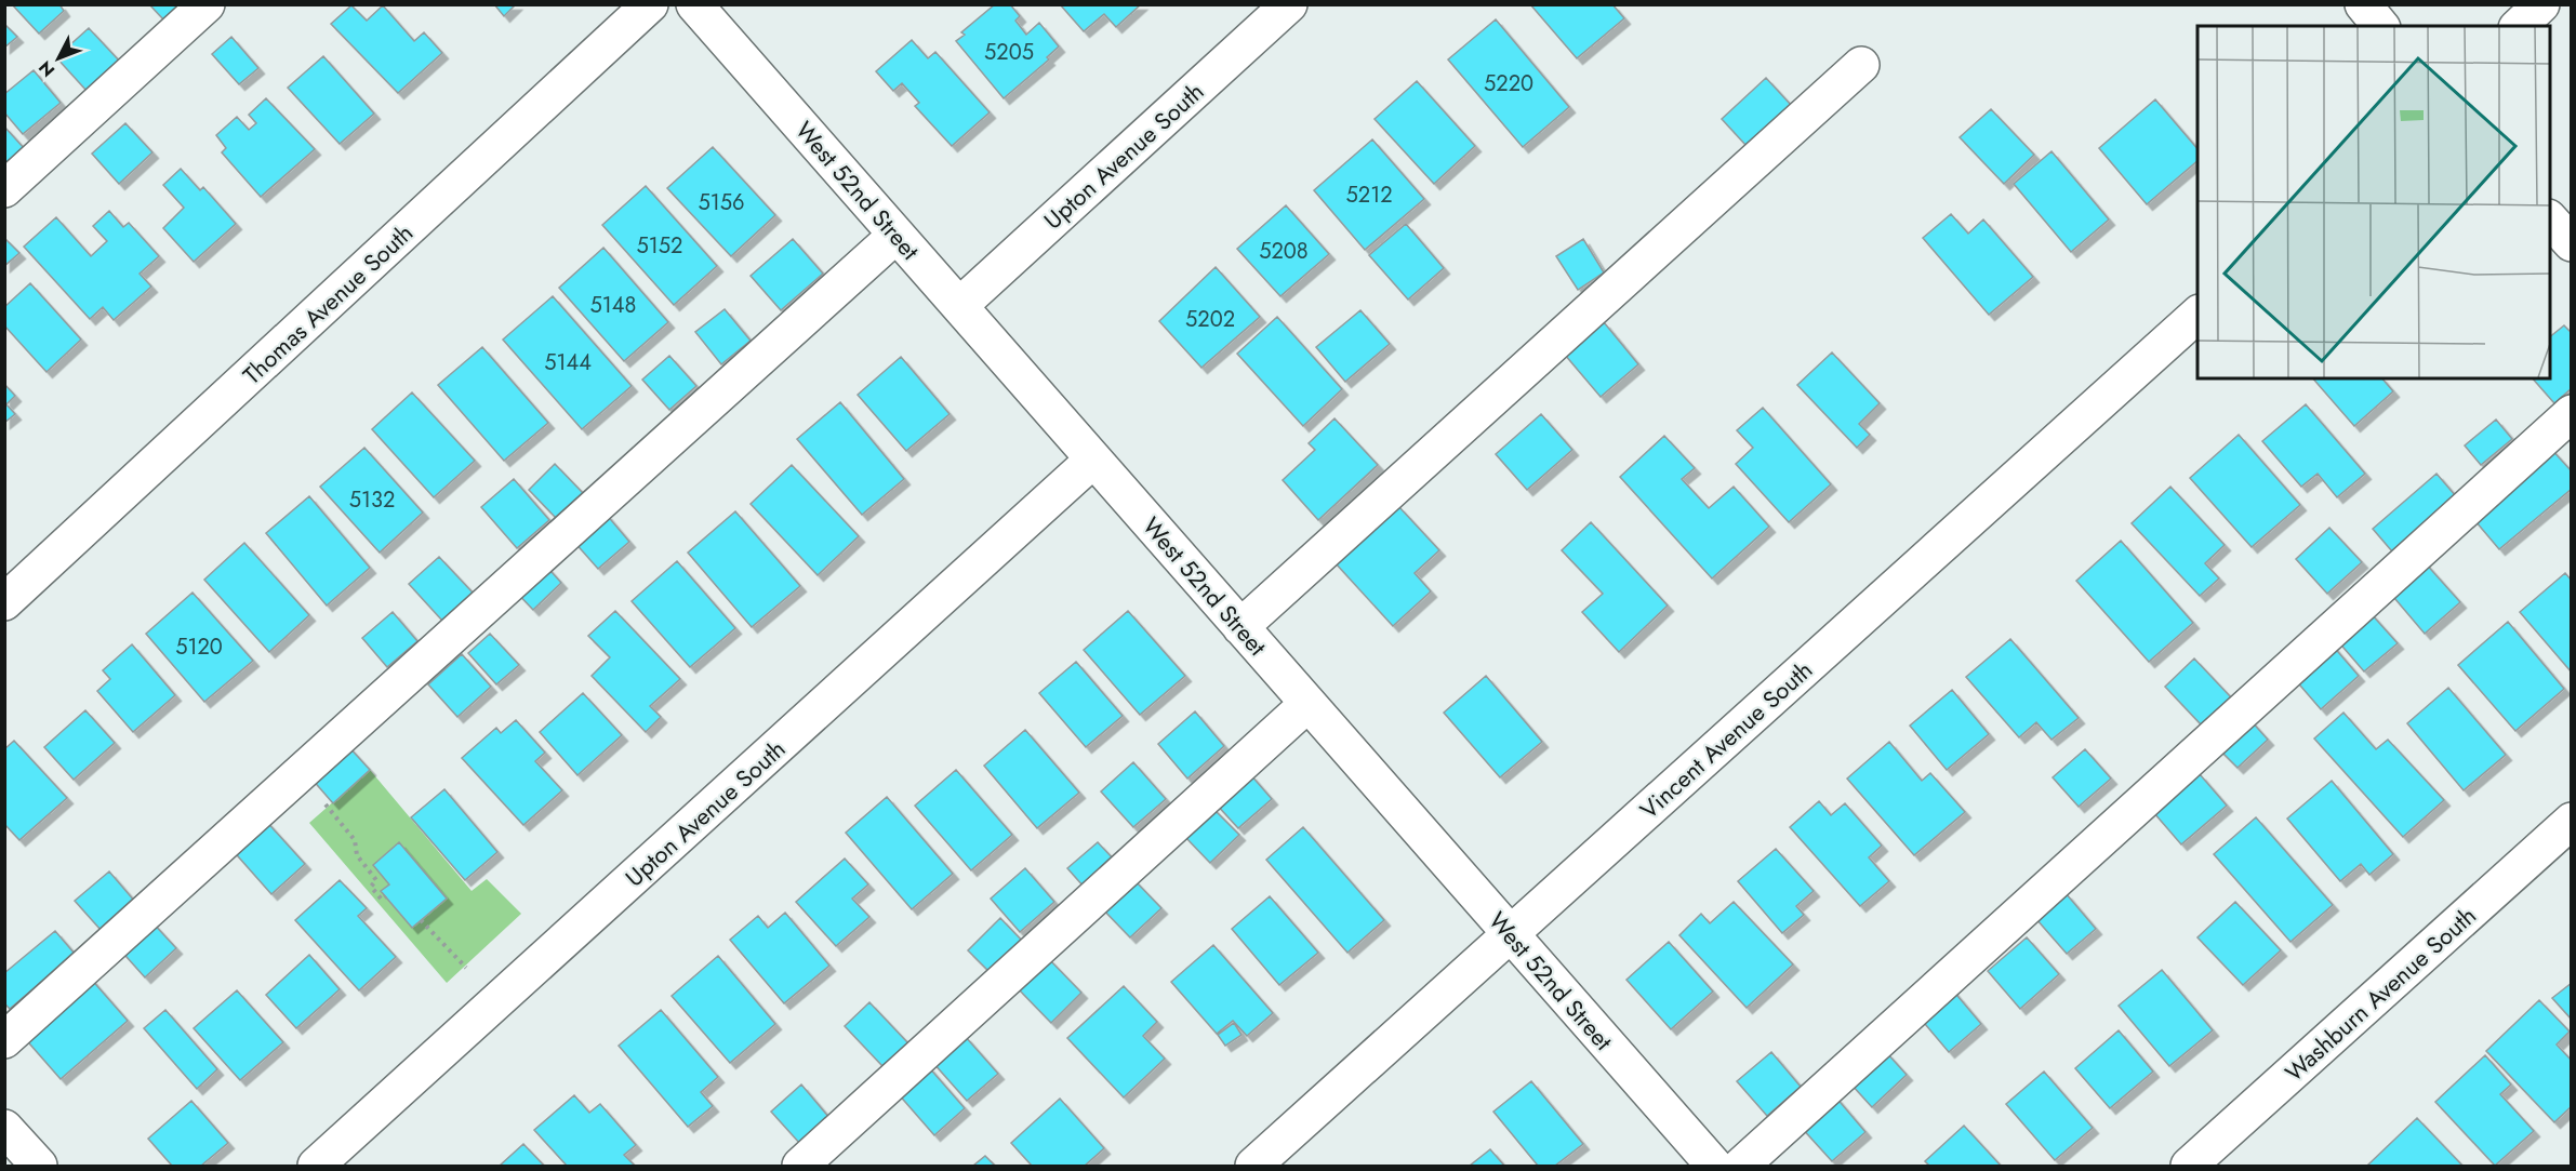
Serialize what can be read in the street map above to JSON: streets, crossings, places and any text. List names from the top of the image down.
{
  "streets": {
    "street": [
      "Upton Avenue South",
      "West 52nd Street",
      "Thomas Avenue South",
      "Vincent Avenue South",
      "Washburn Avenue South"
    ]
  },
  "crossings": [
    ["Upton Avenue South", "West 52nd Street"],
    ["West 52nd Street", "Vincent Avenue South"]
  ],
  "house_numbers": [
    "5205",
    "5220",
    "5212",
    "5156",
    "5152",
    "5208",
    "5148",
    "5202",
    "5144",
    "5132",
    "5120"
  ],
  "north": "bottom left"
}
